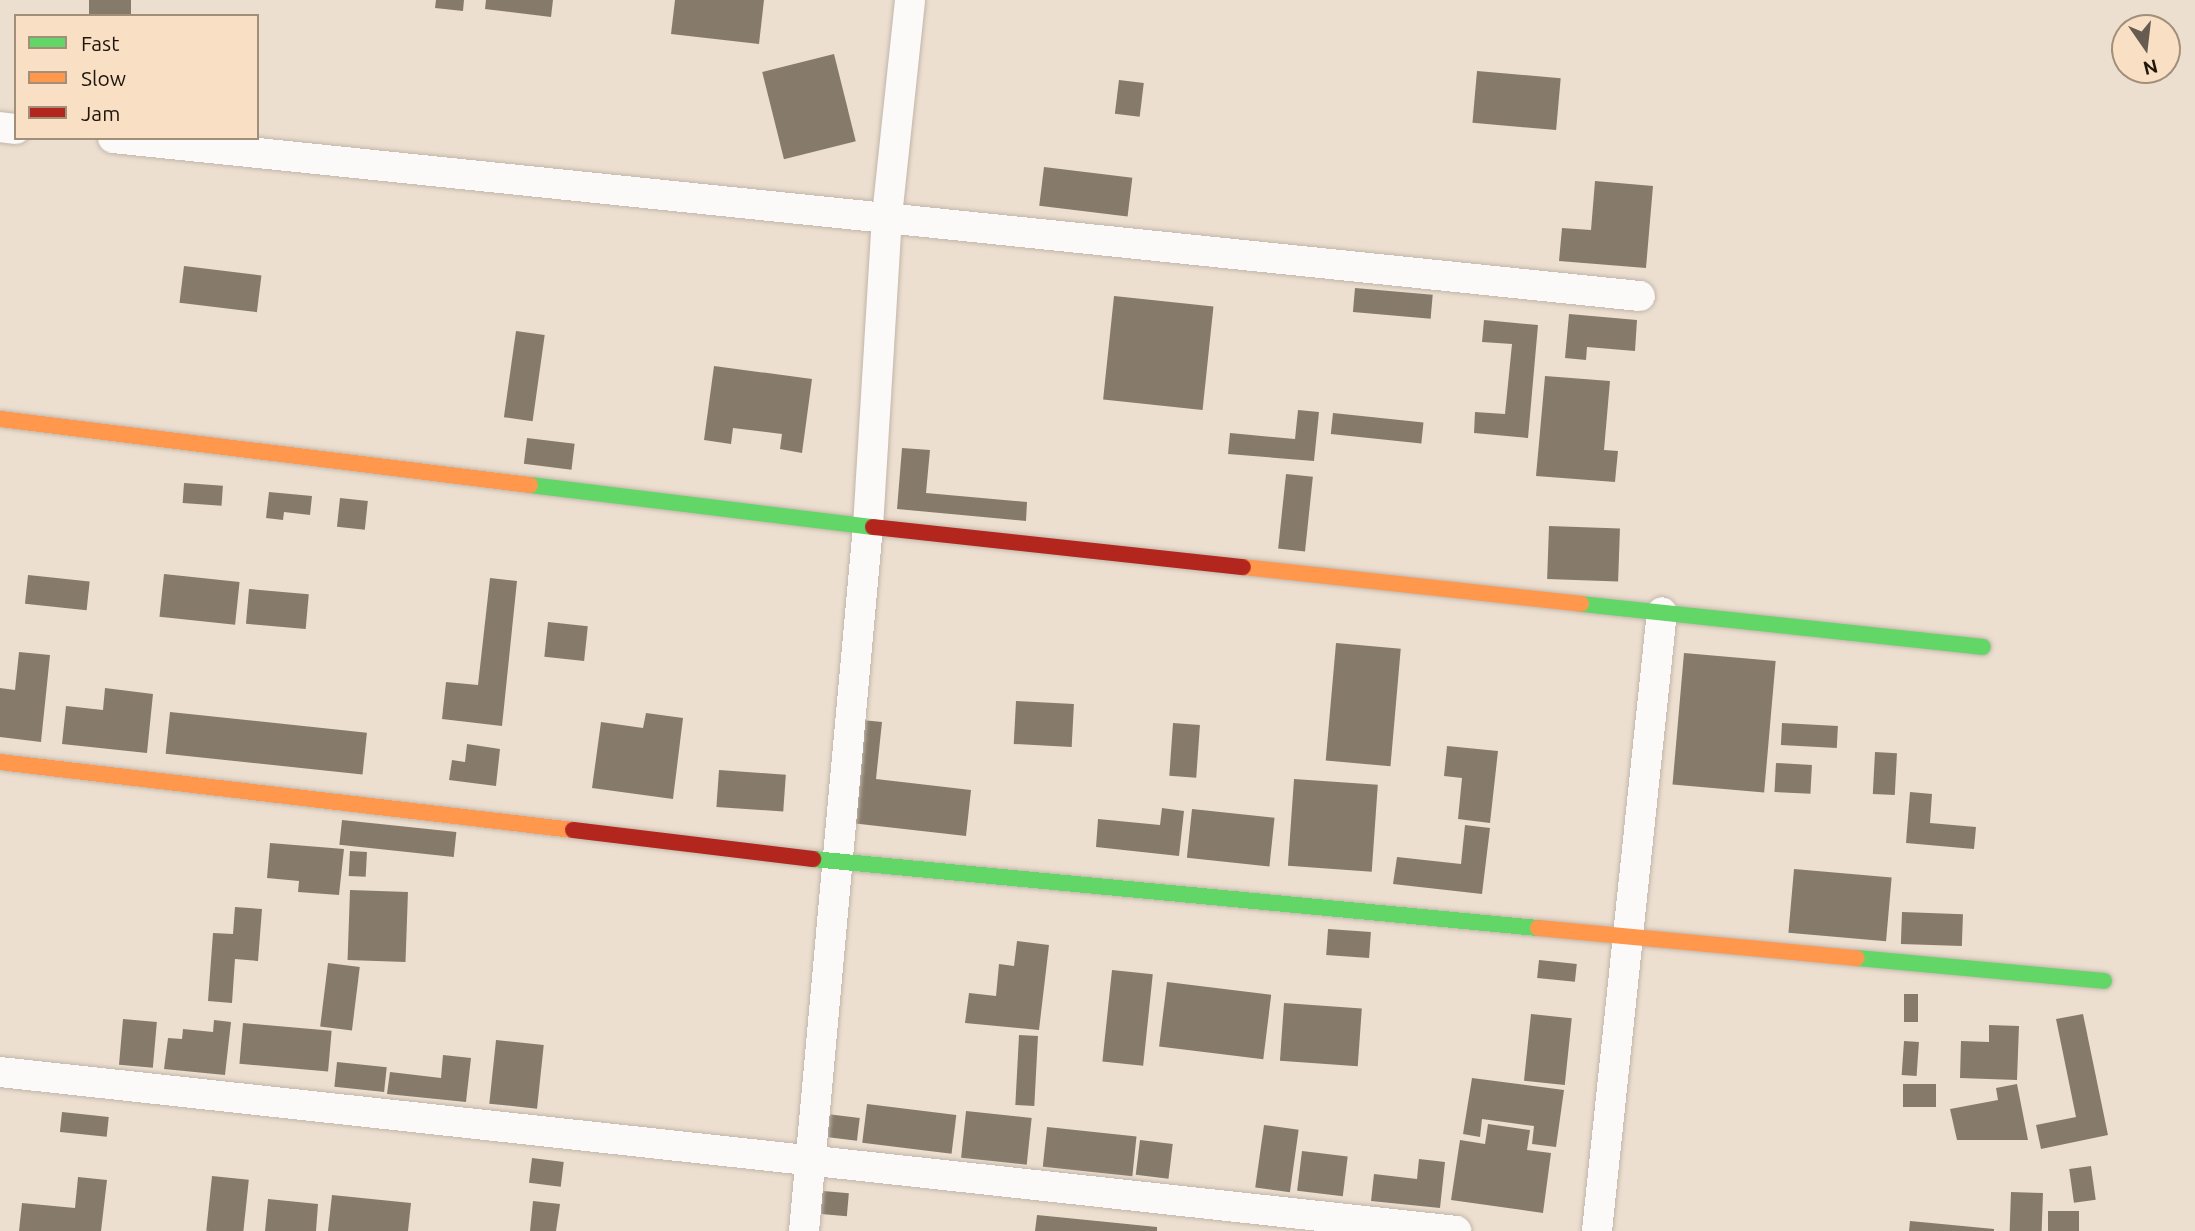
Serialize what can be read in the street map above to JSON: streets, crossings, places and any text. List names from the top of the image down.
{
  "legend": ["Fast", "Slow", "Jam"],
  "north": "bottom"
}
